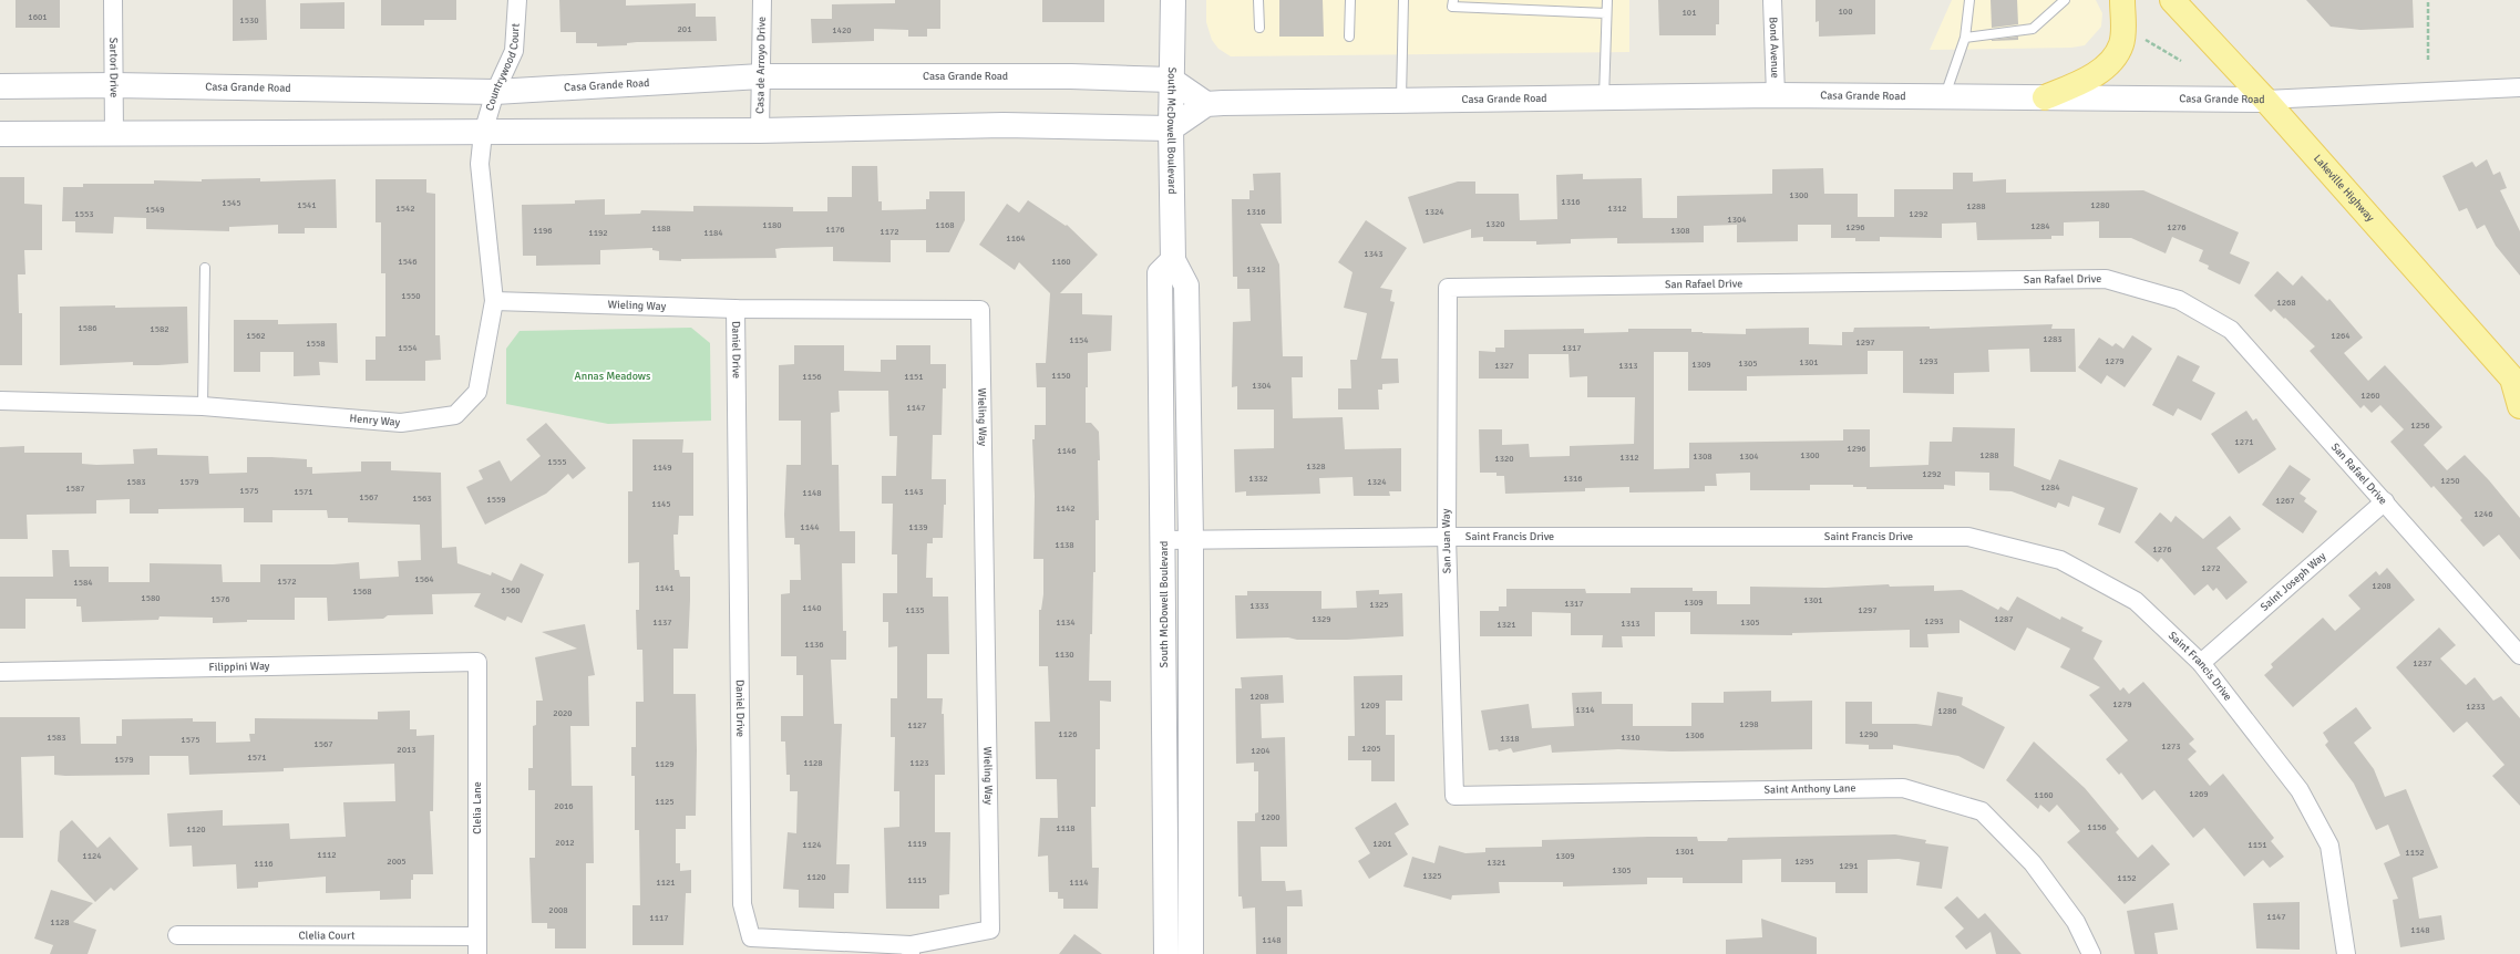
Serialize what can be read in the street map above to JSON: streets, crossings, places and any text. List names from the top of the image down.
{
  "streets": {
    "main road": ["Casa Grande Road", "South McDowell Boulevard", "Lakeville Highway"],
    "street": [
      "Bond Avenue",
      "Casa de Arroyo Drive",
      "Countrywood Court",
      "Sartori Drive",
      "San Rafael Drive",
      "Wieling Way",
      "Daniel Drive",
      "Henry Way",
      "Saint Francis Drive",
      "San Juan Way",
      "Saint Joseph Way",
      "Filippini Way",
      "Saint Anthony Lane",
      "Clelia Lane",
      "Clelia Court"
    ]
  },
  "crossings": [
    ["Bond Avenue", "Casa Grande Road"],
    ["Casa de Arroyo Drive", "Casa Grande Road"],
    ["Countrywood Court", "Casa Grande Road"],
    ["Countrywood Court", "Henry Way"],
    ["Sartori Drive", "Casa Grande Road"],
    ["Casa Grande Road", "South McDowell Boulevard"],
    ["Casa Grande Road", "Lakeville Highway"],
    ["South McDowell Boulevard", "Saint Francis Drive"],
    ["San Rafael Drive", "San Juan Way"],
    ["San Rafael Drive", "Saint Joseph Way"],
    ["Wieling Way", "Daniel Drive"],
    ["Wieling Way", "Henry Way"],
    ["Saint Francis Drive", "San Juan Way"],
    ["Saint Francis Drive", "Saint Joseph Way"],
    ["San Juan Way", "Saint Anthony Lane"],
    ["Filippini Way", "Clelia Lane"],
    ["Clelia Lane", "Clelia Court"]
  ],
  "parks": ["Annas Meadows"],
  "house_numbers": [
    "100",
    "101",
    "1601",
    "1530",
    "201",
    "1420",
    "1300",
    "1316",
    "1545",
    "1541",
    "1280",
    "1288",
    "1542",
    "1312",
    "1549",
    "1316",
    "1324",
    "1553",
    "1292",
    "1304",
    "1320",
    "1180",
    "1168",
    "1284",
    "1296",
    "1276",
    "1188",
    "1176",
    "1196",
    "1308",
    "1172",
    "1192",
    "1184",
    "1164",
    "1343",
    "1546",
    "1160",
    "1312",
    "1550",
    "1268",
    "1586",
    "1582",
    "1562",
    "1264",
    "1283",
    "1154",
    "1297",
    "1558",
    "1554",
    "1317",
    "1293",
    "1279",
    "1301",
    "1305",
    "1309",
    "1327",
    "1313",
    "1150",
    "1156",
    "1151",
    "1304",
    "1260",
    "1147",
    "1256",
    "1271",
    "1296",
    "1146",
    "1300",
    "1288",
    "1308",
    "1304",
    "1312",
    "1320",
    "1555",
    "1328",
    "1149",
    "1292",
    "1332",
    "1316",
    "1250",
    "1583",
    "1579",
    "1324",
    "1284",
    "1587",
    "1575",
    "1571",
    "1143",
    "1148",
    "1567",
    "1563",
    "1559",
    "1267",
    "1145",
    "1142",
    "1246",
    "1144",
    "1139",
    "1138",
    "1276",
    "1272",
    "1564",
    "1572",
    "1584",
    "1208",
    "1141",
    "1560",
    "1568",
    "1580",
    "1576",
    "1301",
    "1309",
    "1317",
    "1325",
    "1333",
    "1140",
    "1135",
    "1297",
    "1329",
    "1287",
    "1293",
    "1137",
    "1134",
    "1305",
    "1313",
    "1321",
    "1136",
    "1130",
    "1237",
    "1208",
    "1279",
    "1209",
    "1233",
    "1314",
    "1286",
    "2020",
    "1298",
    "1127",
    "1126",
    "1290",
    "1306",
    "1583",
    "1310",
    "1318",
    "1575",
    "1567",
    "1273",
    "1205",
    "2013",
    "1204",
    "1571",
    "1579",
    "1128",
    "1123",
    "1129",
    "1269",
    "1160",
    "1125",
    "2016",
    "1200",
    "1156",
    "1118",
    "1120",
    "2012",
    "1119",
    "1201",
    "1124",
    "1151",
    "1301",
    "1152",
    "1112",
    "1124",
    "1309",
    "2005",
    "1295",
    "1321",
    "1116",
    "1291",
    "1305",
    "1325",
    "1120",
    "1152",
    "1115",
    "1121",
    "1114",
    "2008",
    "1147",
    "1117",
    "1128",
    "1148",
    "1148"
  ]
}
